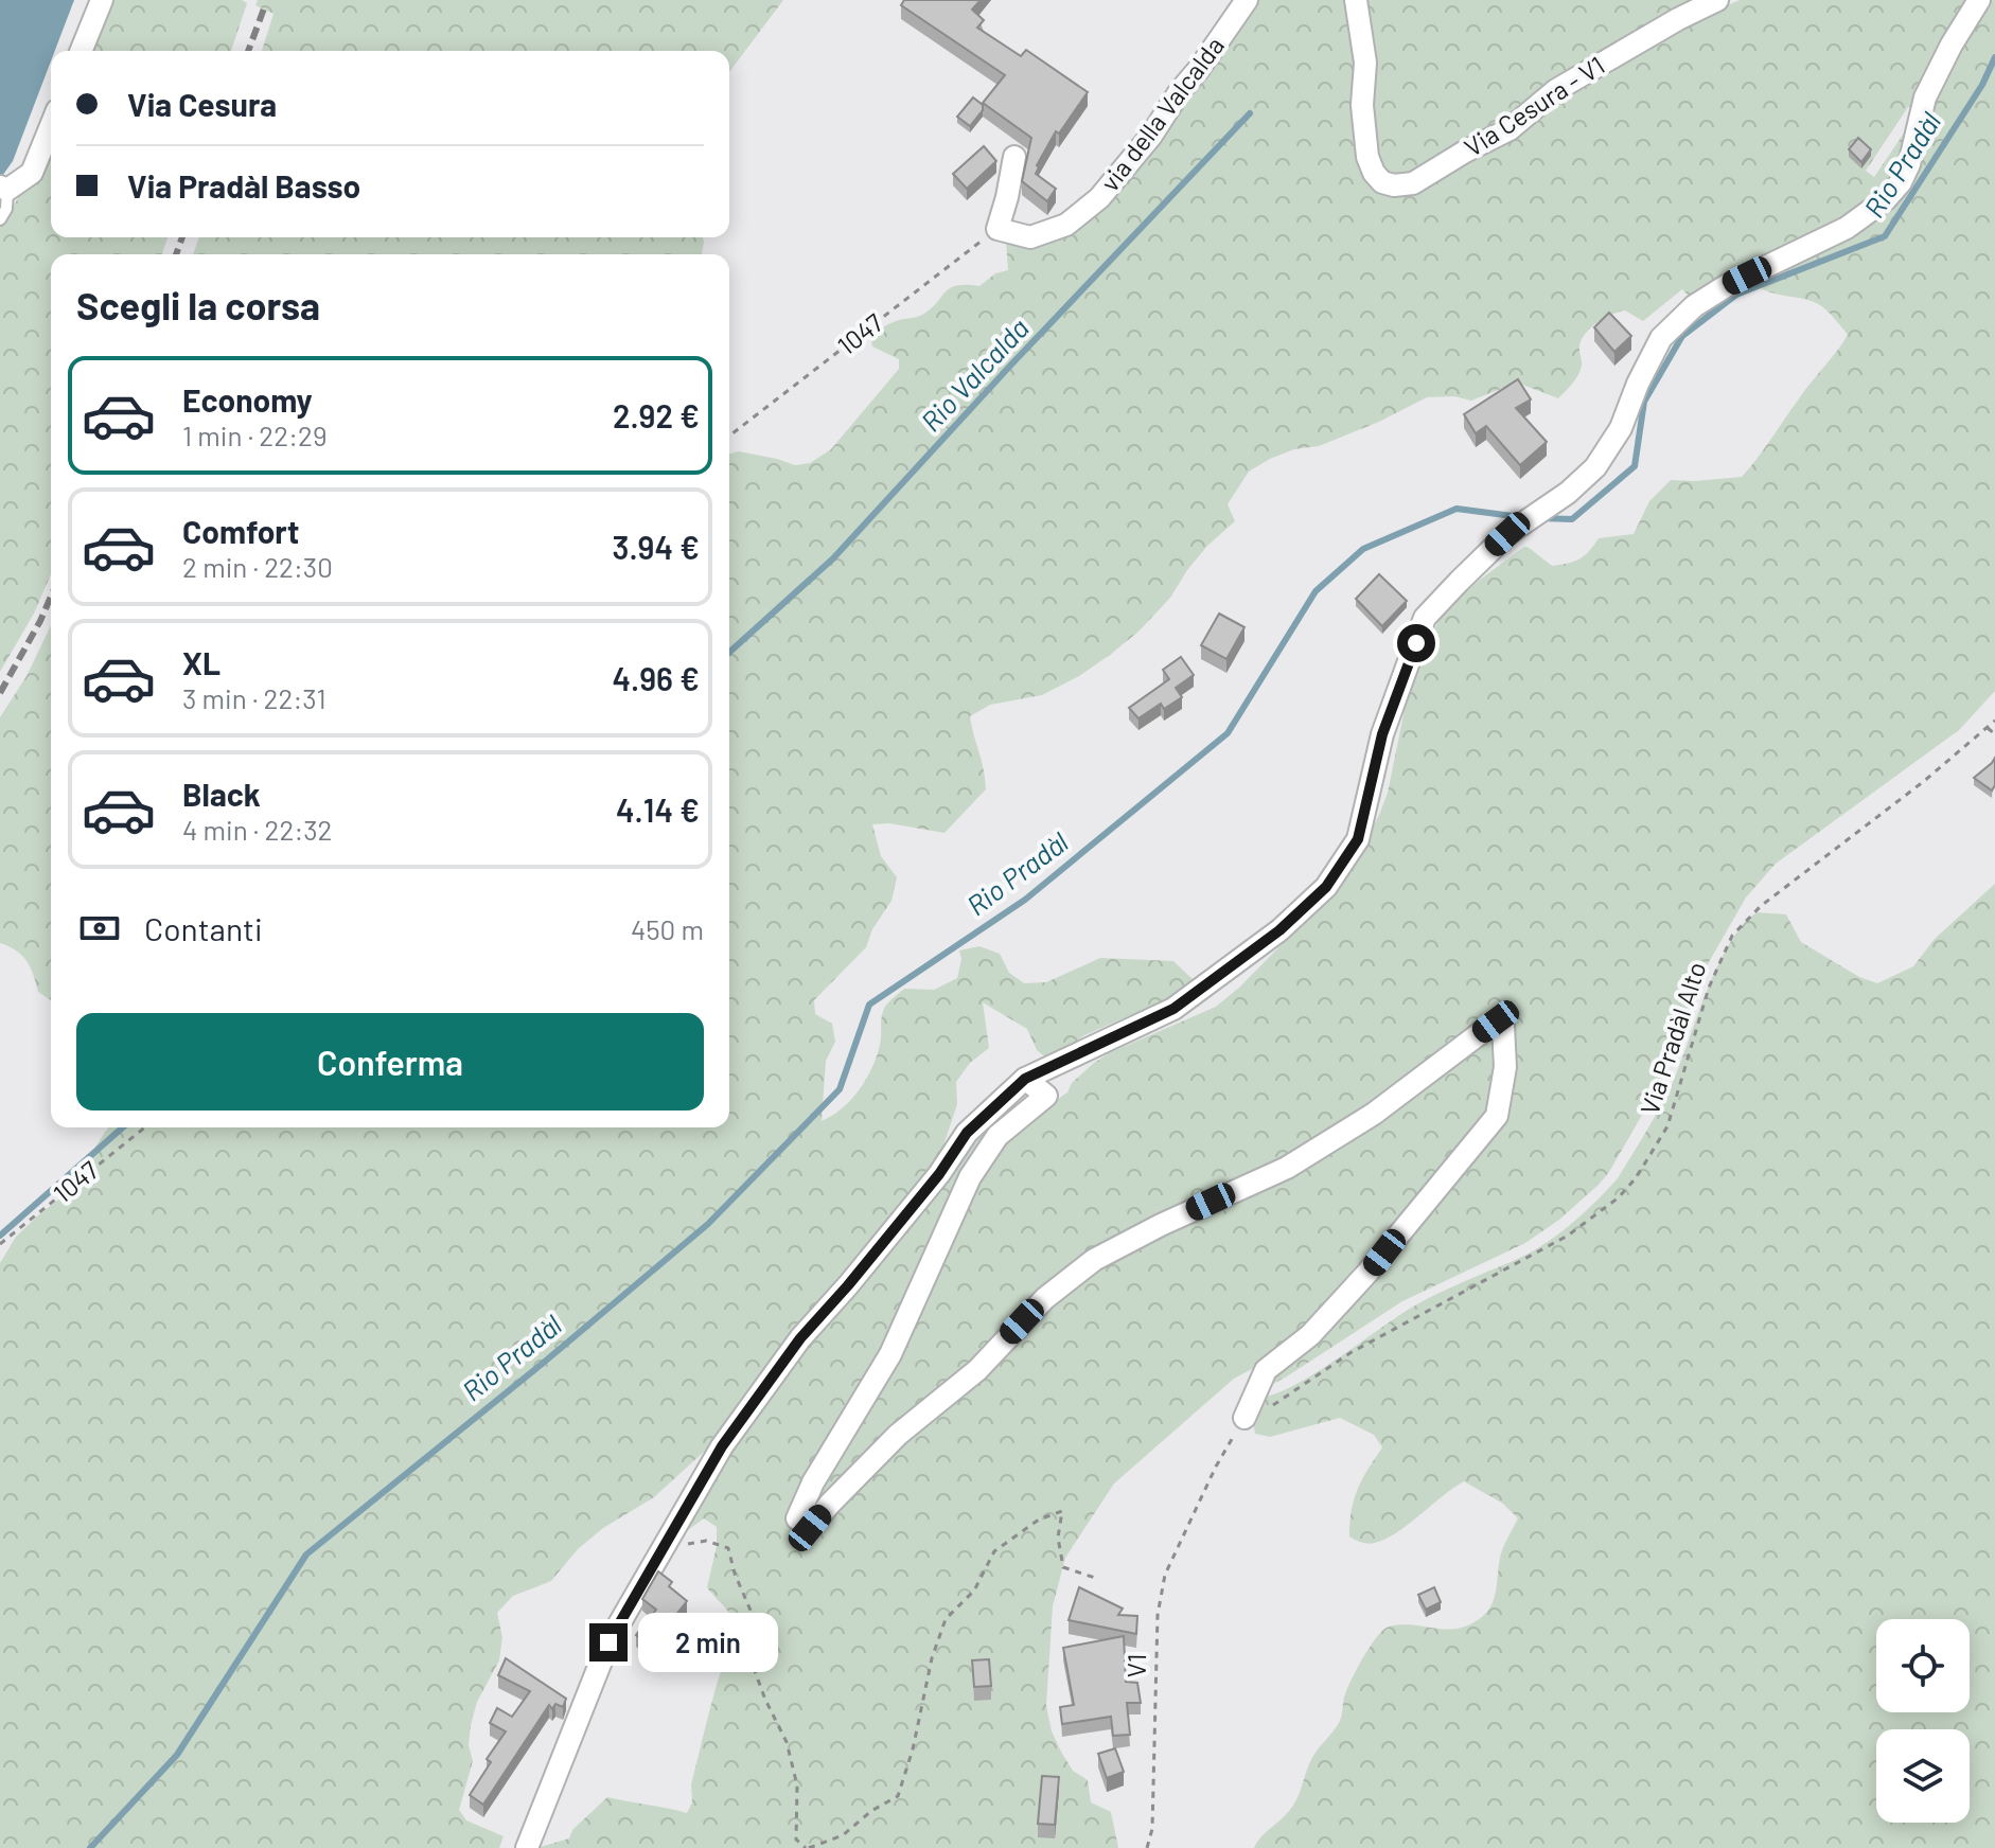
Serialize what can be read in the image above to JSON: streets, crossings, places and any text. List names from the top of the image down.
{
  "streets": {
    "street": ["Via Cesura - V1", "via della Valcalda"],
    "path": ["1047", "Via Pradàl Alto", "V1"]
  },
  "crossings": [
    ["via della Valcalda", "1047"],
    ["Via Pradàl Alto", "V1"]
  ],
  "water": ["Rio Pradàl", "Rio Valcalda"],
  "page": {
    "banner": ["Via Cesura", "Via Pradàl Basso"],
    "heading": "Scegli la corsa",
    "list": [
      {
        "name": "Economy",
        "note": "1 min · 22:29",
        "value": "2.92 €"
      },
      {
        "name": "Comfort",
        "note": "2 min · 22:30",
        "value": "3.94 €"
      },
      {
        "name": "XL",
        "note": "3 min · 22:31",
        "value": "4.96 €"
      },
      {
        "name": "Black",
        "note": "4 min · 22:32",
        "value": "4.14 €"
      }
    ],
    "pay": ["Contanti", "450 m"],
    "buttons": "Conferma",
    "bubble": "2 min"
  }
}
